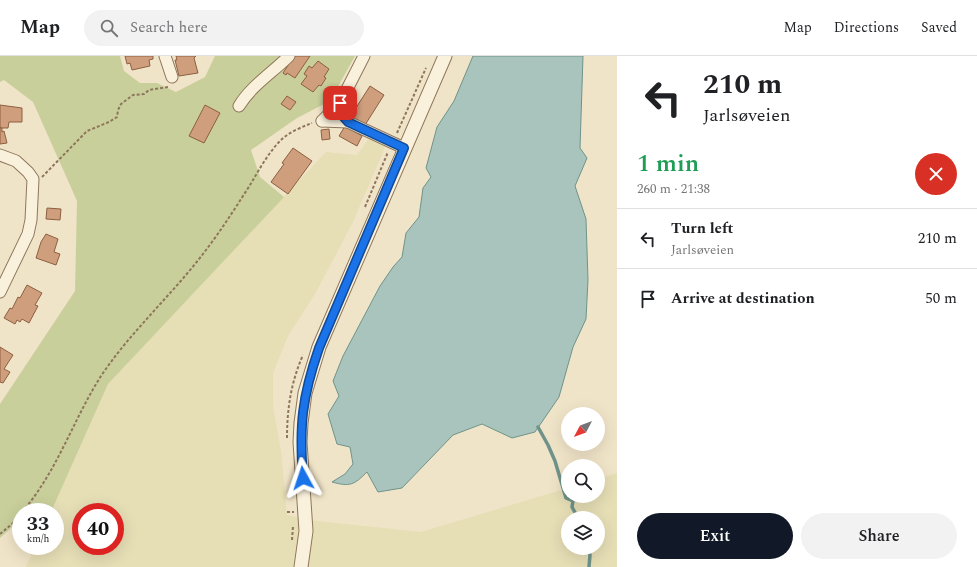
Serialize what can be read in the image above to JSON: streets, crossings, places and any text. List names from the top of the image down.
{
  "north": "bottom left",
  "page": {
    "header": "Map",
    "search": "Search here",
    "nav": ["Map", "Directions", "Saved"],
    "turn": ["210 m", "Jarlsøveien"],
    "heading": ["1 min", "260 m · 21:38"],
    "list": [
      {
        "name": "Turn left",
        "note": "Jarlsøveien",
        "value": "210 m"
      },
      {
        "name": "Arrive at destination",
        "value": "50 m"
      }
    ],
    "speed": "33 km/h",
    "limit": "40",
    "buttons": ["Exit", "Share"]
  }
}
